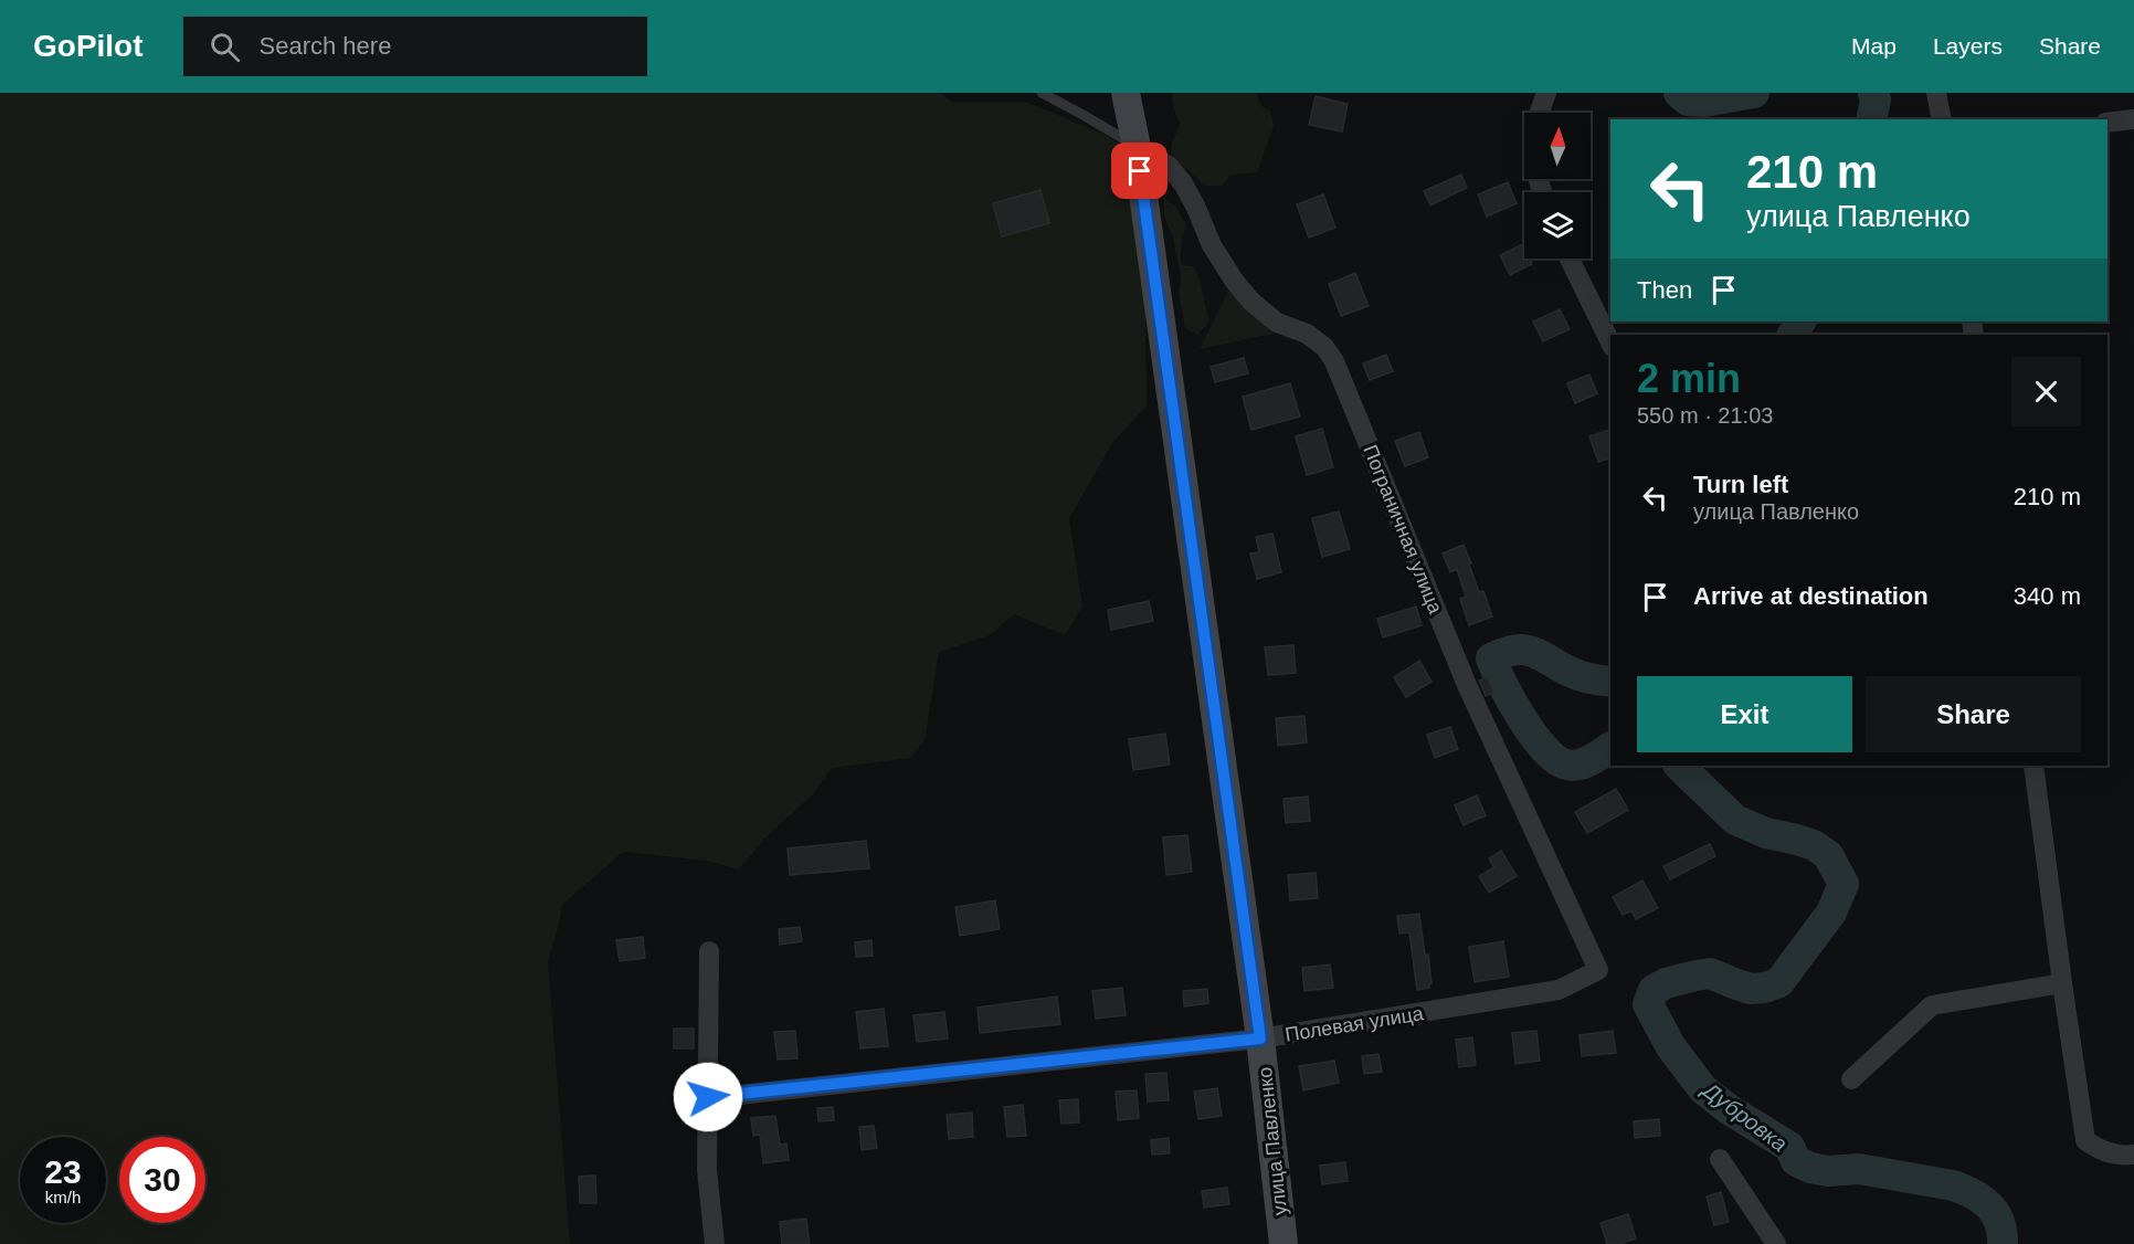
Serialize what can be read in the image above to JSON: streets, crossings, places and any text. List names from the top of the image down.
{
  "streets": {
    "street": ["Пограничная улица", "Полевая улица", "улица Павленко"]
  },
  "crossings": [
    ["Пограничная улица", "Полевая улица"],
    ["Пограничная улица", "улица Павленко"],
    ["Полевая улица", "улица Павленко"]
  ],
  "water": ["Дубровка"],
  "north": "top",
  "page": {
    "header": "GoPilot",
    "search": "Search here",
    "nav": ["Map", "Layers", "Share"],
    "turn": ["210 m", "улица Павленко"],
    "then": "Then",
    "heading": ["2 min", "550 m · 21:03"],
    "list": [
      {
        "name": "Turn left",
        "note": "улица Павленко",
        "value": "210 m"
      },
      {
        "name": "Arrive at destination",
        "value": "340 m"
      }
    ],
    "buttons": ["Exit", "Share"],
    "speed": "23 km/h",
    "limit": "30"
  }
}
